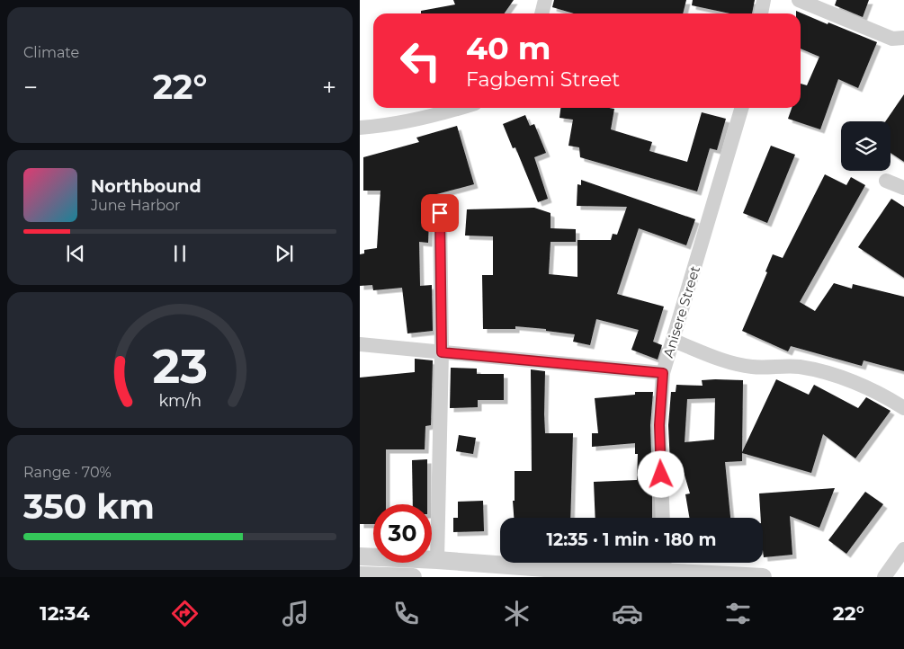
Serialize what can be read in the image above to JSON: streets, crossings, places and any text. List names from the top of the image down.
{
  "streets": {
    "street": ["Anisere Street"]
  },
  "page": {
    "tile": [
      "Climate",
      ["Range · 70%", "350 km"]
    ],
    "turn": ["40 m", "Fagbemi Street"],
    "heat": ["−", "22°", "+"],
    "song": ["Northbound", "June Harbor"],
    "limit": "30",
    "trip": "12:35 · 1 min · 180 m",
    "tabs": ["12:34", "22°"],
    "gauge": ["23", "km/h"]
  }
}
